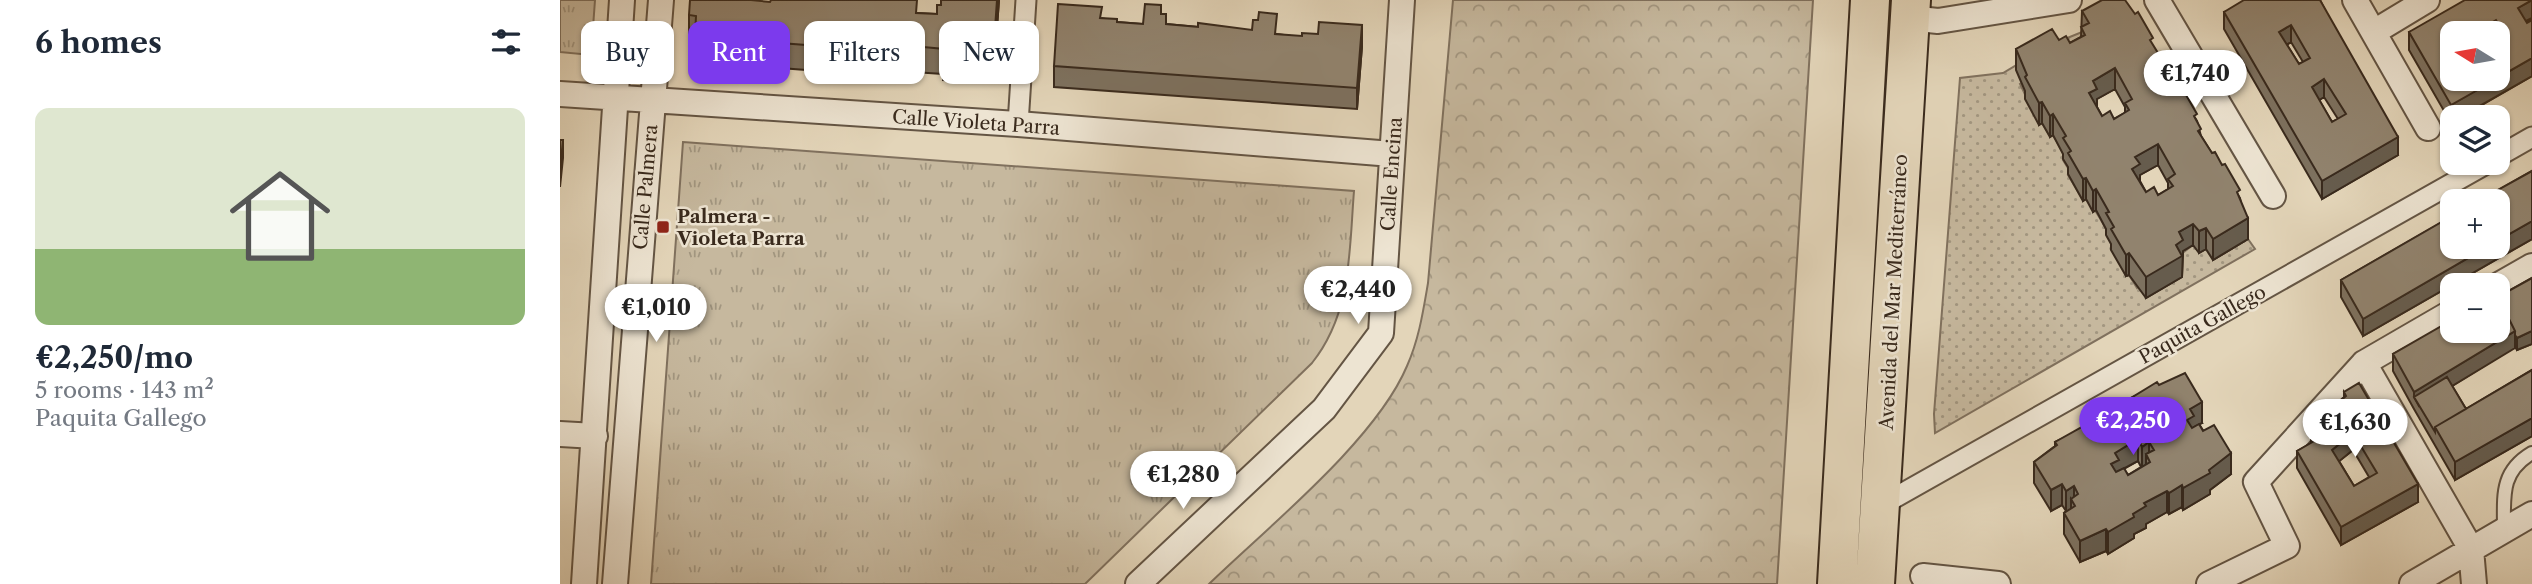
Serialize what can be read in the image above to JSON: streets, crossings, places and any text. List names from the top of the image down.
{
  "streets": {
    "main road": ["Avenida del Mar Mediterráneo"],
    "street": [
      "Calle Violeta Parra",
      "Calle Encina",
      "Calle Palmera",
      "Paquita Gallego"
    ]
  },
  "crossings": [
    ["Calle Violeta Parra", "Calle Encina"],
    ["Calle Violeta Parra", "Calle Palmera"],
    ["Avenida del Mar Mediterráneo", "Paquita Gallego"]
  ],
  "places": {
    "transit": ["Palmera - Violeta Parra"]
  },
  "north": "left",
  "page": {
    "heading": "6 homes",
    "map_buttons": ["+", "−"],
    "chip": [
      "Buy",
      "Rent",
      "Filters",
      "New"
    ],
    "price": [
      "€1,740",
      "€2,440",
      "€1,010",
      "€2,250",
      "€1,630",
      "€1,280"
    ],
    "list": [
      {
        "name": "€2,250/mo",
        "note": "5 rooms · 143 m² · Paquita Gallego"
      }
    ]
  }
}
